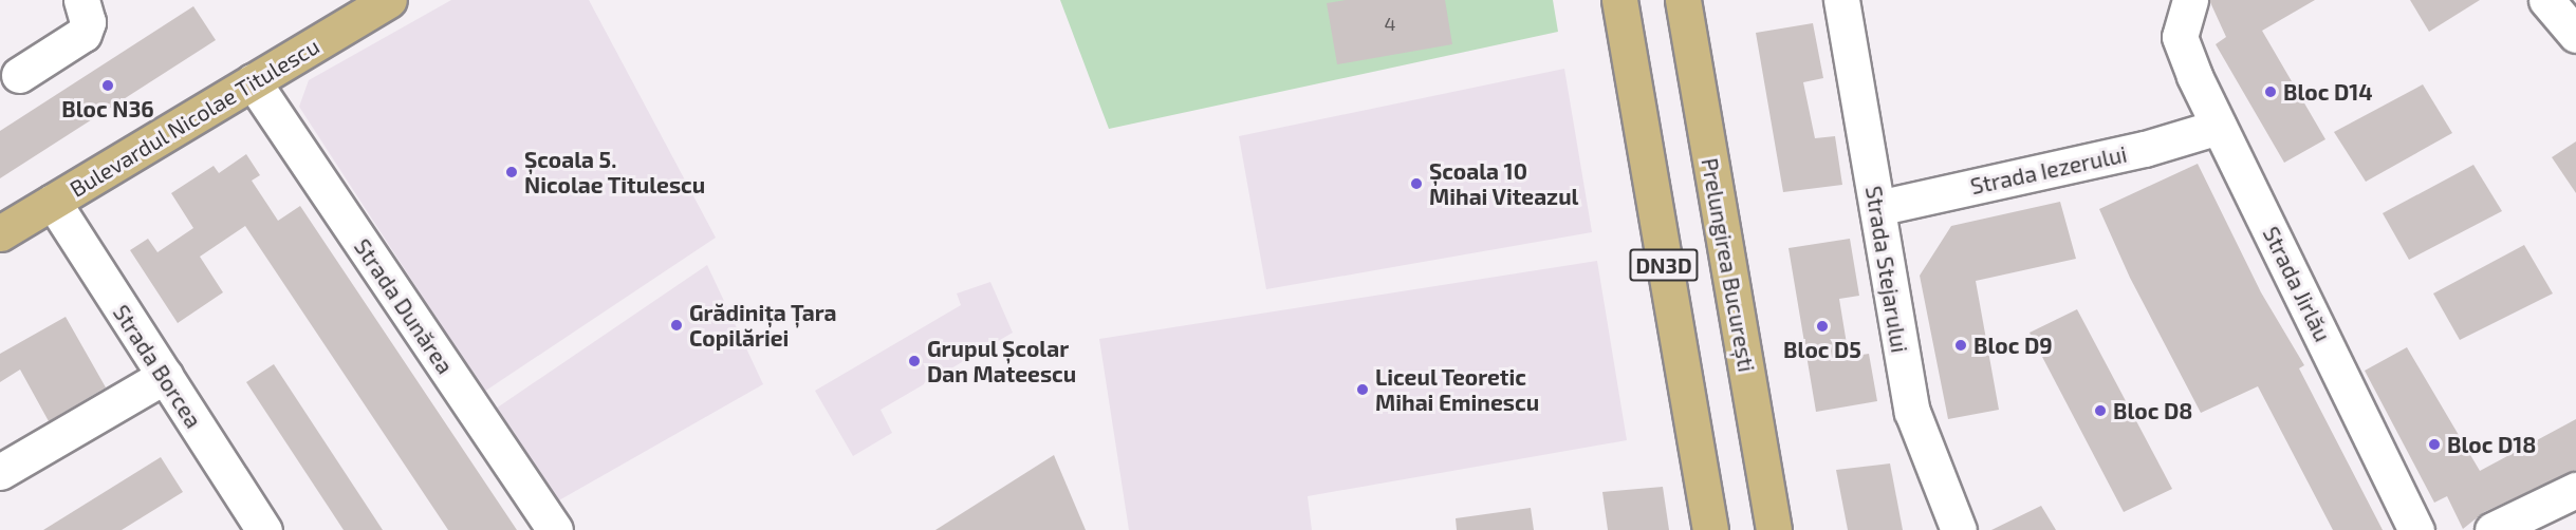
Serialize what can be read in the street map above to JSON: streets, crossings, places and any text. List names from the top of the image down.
{
  "streets": {
    "main road": ["Bulevardul Nicolae Titulescu", "DN3D", "Prelungirea București"],
    "street": [
      "Strada Iezerului",
      "Strada Stejarului",
      "Strada Jirlău",
      "Strada Dunărea",
      "Strada Borcea"
    ]
  },
  "crossings": [
    ["Bulevardul Nicolae Titulescu", "Strada Dunărea"],
    ["Bulevardul Nicolae Titulescu", "Strada Borcea"],
    ["Strada Iezerului", "Strada Stejarului"],
    ["Strada Iezerului", "Strada Jirlău"]
  ],
  "places": [
    "Bloc N36",
    "Bloc D14",
    "Școala 5. Nicolae Titulescu",
    "Școala 10 Mihai Viteazul",
    "Grădinița Țara Copilăriei",
    "Bloc D5",
    "Bloc D9",
    "Grupul Școlar Dan Mateescu",
    "Liceul Teoretic Mihai Eminescu",
    "Bloc D8",
    "Bloc D18"
  ],
  "house_numbers": ["4"]
}
